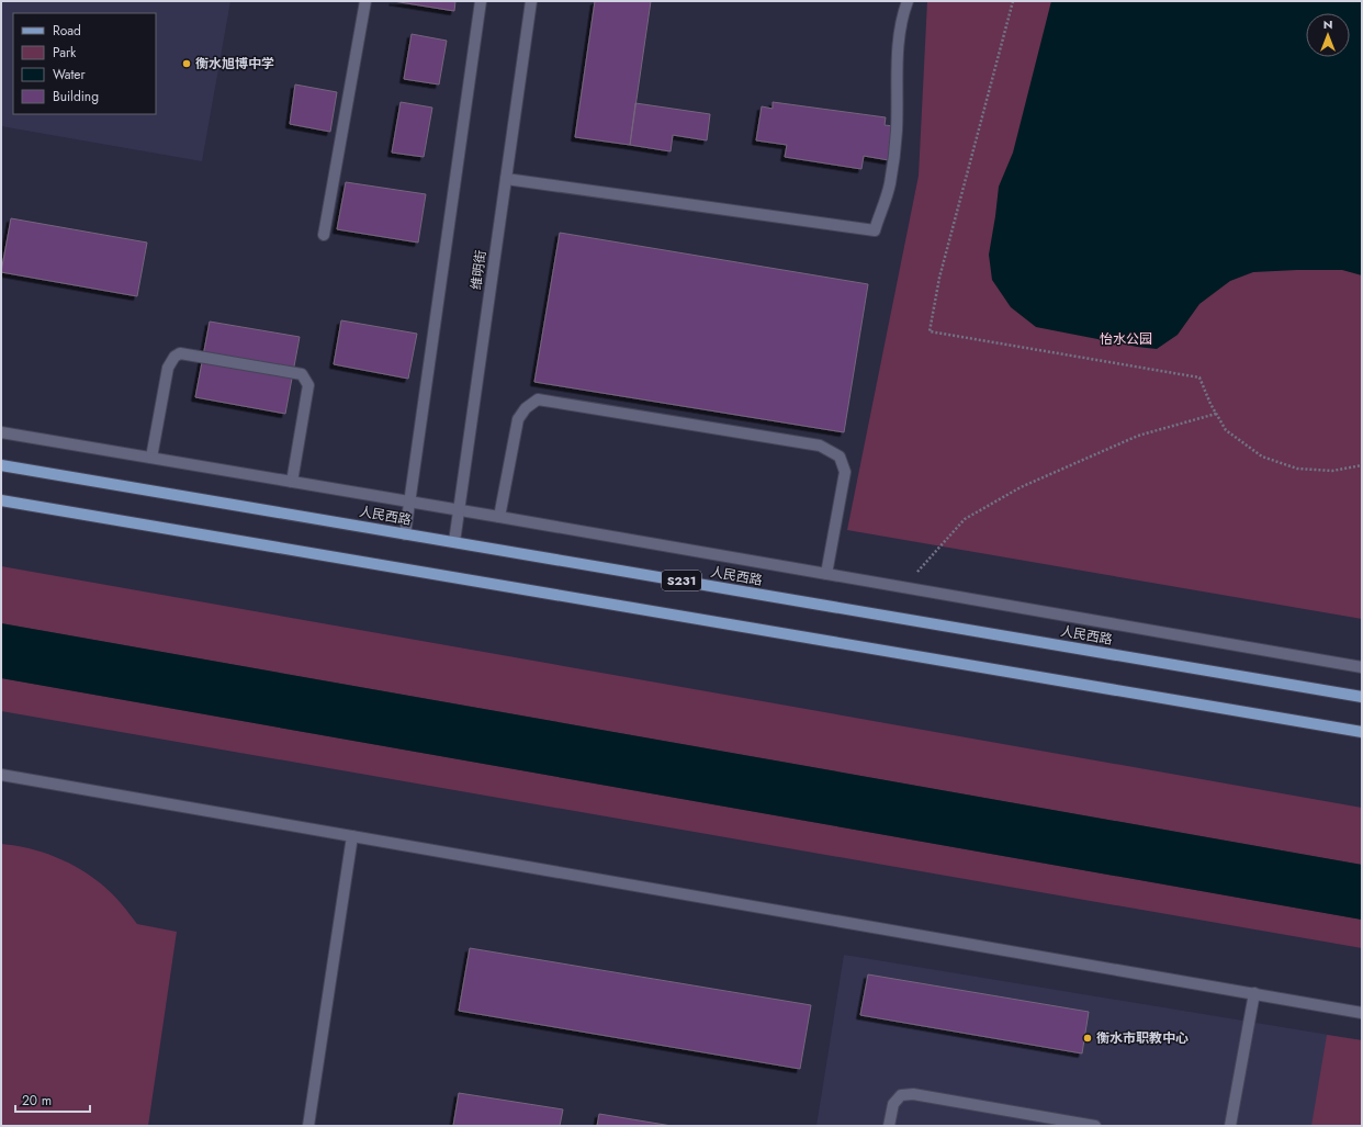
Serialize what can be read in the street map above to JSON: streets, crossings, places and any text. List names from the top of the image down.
{
  "streets": {
    "main road": ["人民西路", "S231"],
    "street": ["维明街"]
  },
  "crossings": [
    ["维明街", "人民西路"]
  ],
  "parks": ["怡水公园"],
  "places": ["衡水旭博中学", "衡水市职教中心"],
  "legend": [
    "Road",
    "Park",
    "Water",
    "Building"
  ],
  "scale_bar": "20 m",
  "north": "top"
}
